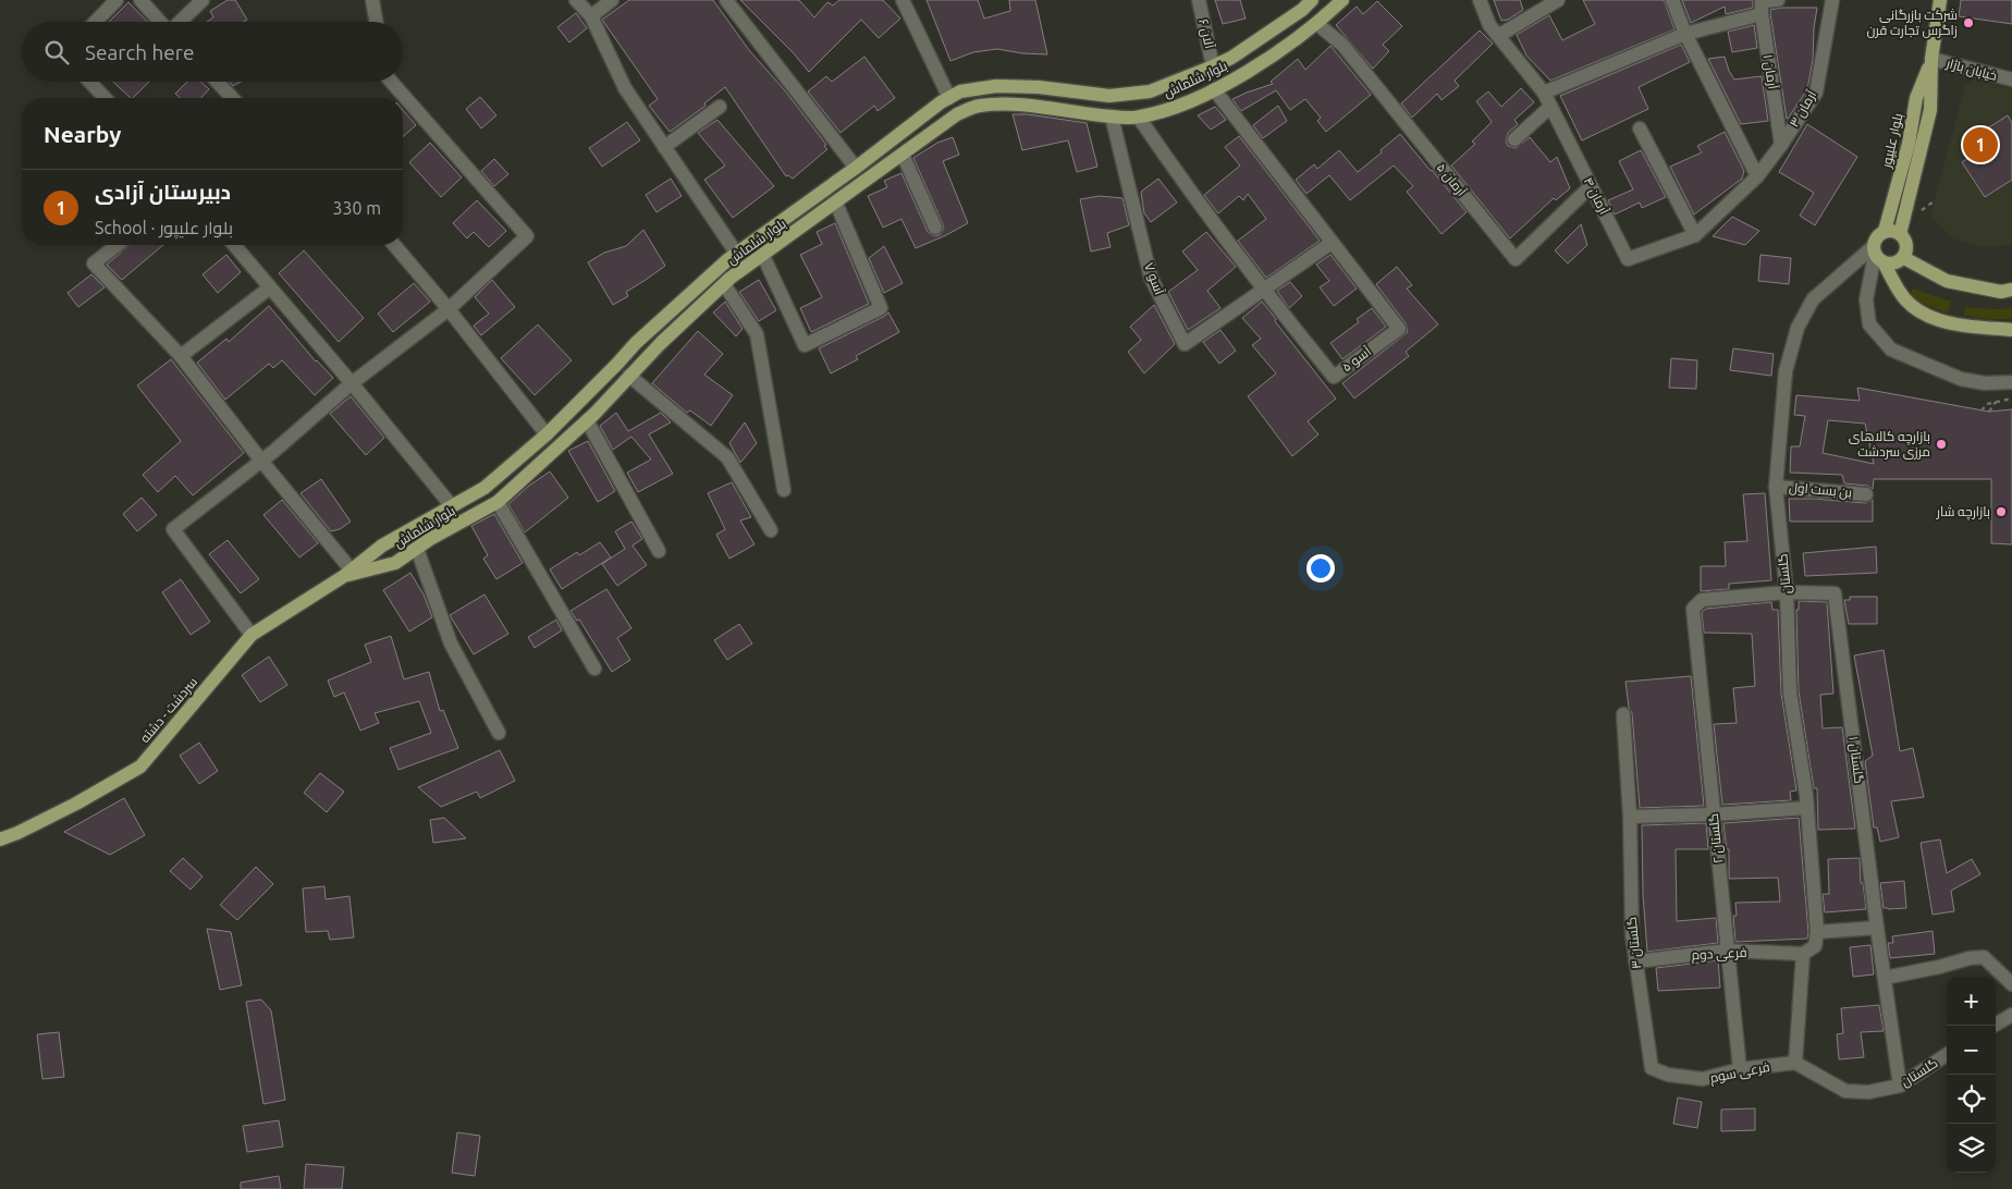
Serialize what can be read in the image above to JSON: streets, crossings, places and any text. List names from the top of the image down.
{
  "streets": {
    "main road": ["بلوار شلماش", "بلوار علیپور", "سردشت - دشته"],
    "street": [
      "آلان ۶",
      "خیابان باژار",
      "آرمان ۱",
      "آرمان ۳",
      "آرمان ۵",
      "آرمان ۴",
      "آسو ۷",
      "آسو ۵",
      "بن بست اول",
      "گلستان",
      "گلستان ۱",
      "گلستان ۲",
      "گلستان ۳",
      "فرعی دوم",
      "فرعی سوم"
    ]
  },
  "crossings": [
    ["آلان ۶", "بلوار شلماش"],
    ["خیابان باژار", "بلوار علیپور"],
    ["آرمان ۱", "آرمان ۳"],
    ["بلوار شلماش", "آرمان ۵"],
    ["بلوار شلماش", "آسو ۷"],
    ["بلوار شلماش", "آسو ۵"],
    ["بلوار شلماش", "سردشت - دشته"],
    ["آرمان ۳", "آرمان ۴"],
    ["بلوار علیپور", "گلستان"],
    ["آرمان ۵", "آرمان ۴"],
    ["آسو ۷", "آسو ۵"],
    ["بن بست اول", "گلستان"],
    ["گلستان", "گلستان ۱"],
    ["گلستان", "گلستان ۲"],
    ["گلستان", "فرعی سوم"],
    ["گلستان ۱", "گلستان ۲"],
    ["گلستان ۲", "فرعی دوم"],
    ["گلستان ۲", "فرعی سوم"],
    ["گلستان ۳", "فرعی دوم"],
    ["گلستان ۳", "فرعی سوم"]
  ],
  "places": ["شرکت بازرگانی زاگرس تجارت قرن", "بازارچه کالاهای مرزی سردشت", "بازارچه شار"],
  "page": {
    "search": "Search here",
    "heading": "Nearby",
    "pins": "1",
    "list": [
      {
        "mark": "1",
        "name": "دبیرستان آزادی",
        "note": "School · بلوار علیپور",
        "value": "330 m"
      }
    ],
    "map_buttons": ["+", "−"]
  }
}
